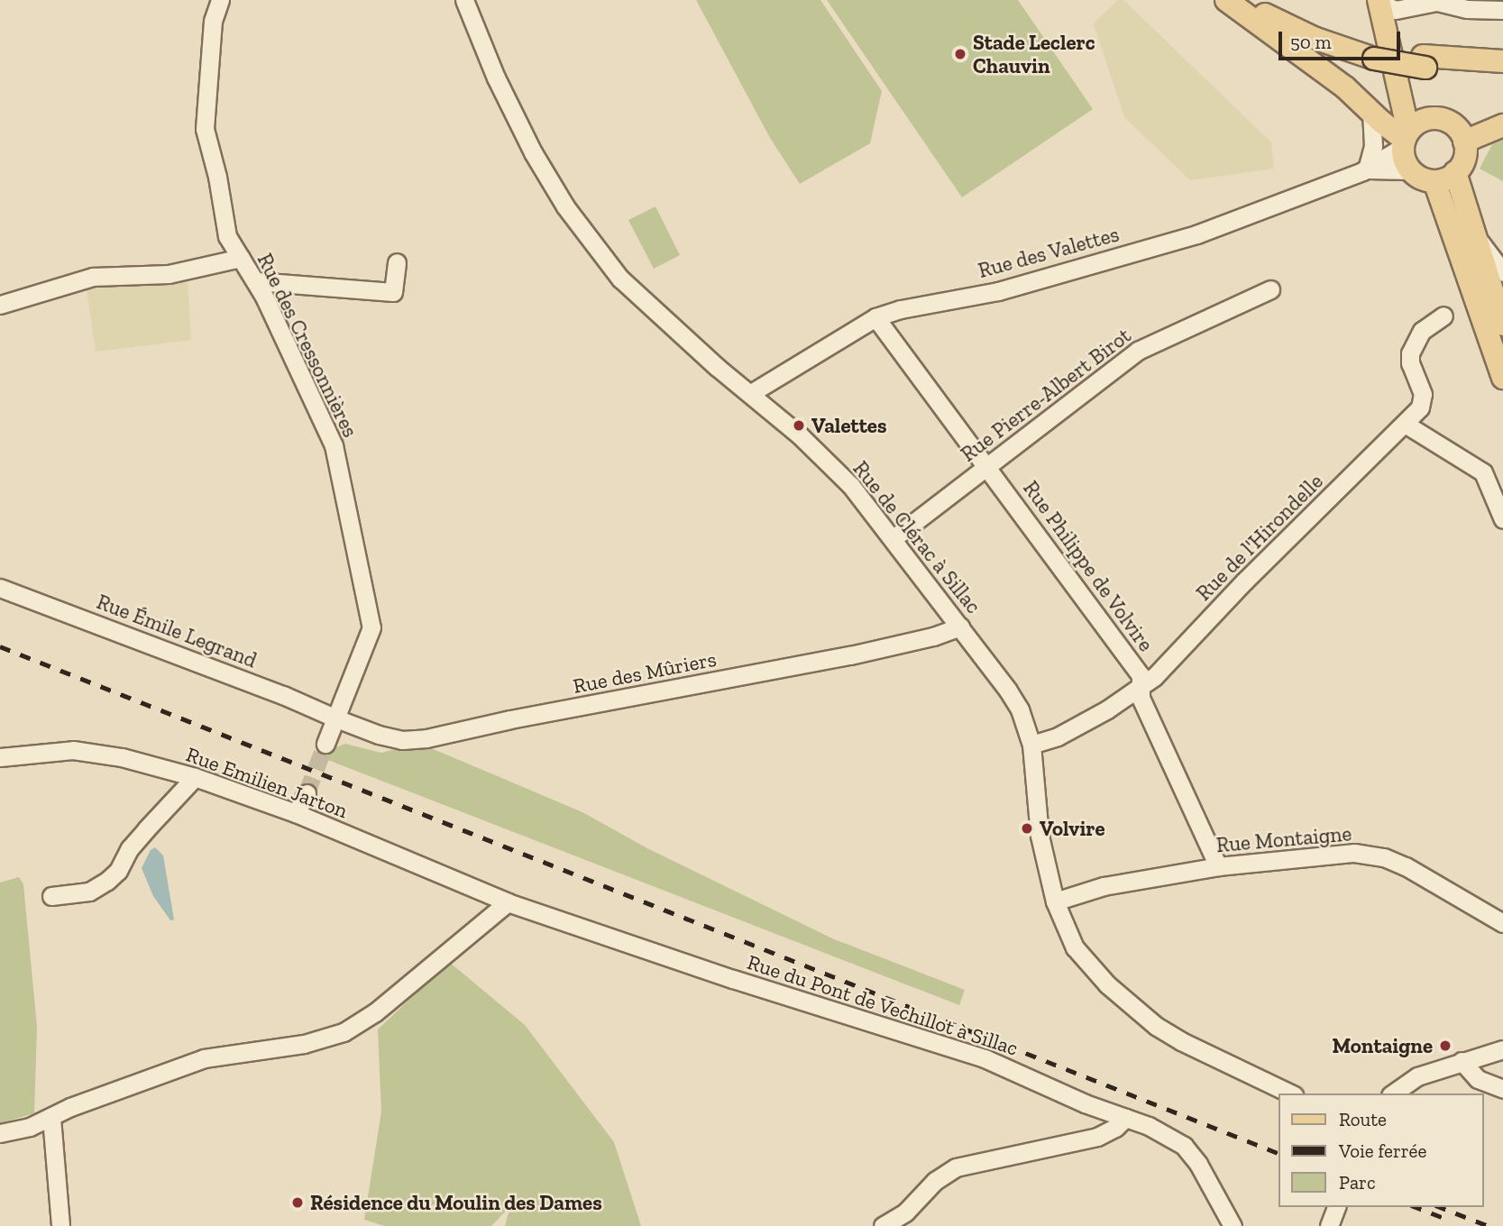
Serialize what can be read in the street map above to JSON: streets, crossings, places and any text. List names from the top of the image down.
{
  "streets": {
    "street": [
      "Rue des Valettes",
      "Rue des Cressonnières",
      "Rue Pierre-Albert Birot",
      "Rue de Clérac à Sillac",
      "Rue de l'Hirondelle",
      "Rue Philippe de Volvire",
      "Rue Émile Legrand",
      "Rue des Mûriers",
      "Rue Emilien Jarton",
      "Rue Montaigne",
      "Rue du Pont de Vechillot à Sillac"
    ]
  },
  "crossings": [
    ["Rue des Valettes", "Rue de Clérac à Sillac"],
    ["Rue des Valettes", "Rue Philippe de Volvire"],
    ["Rue des Cressonnières", "Rue Émile Legrand"],
    ["Rue des Cressonnières", "Rue des Mûriers"],
    ["Rue Pierre-Albert Birot", "Rue de Clérac à Sillac"],
    ["Rue Pierre-Albert Birot", "Rue Philippe de Volvire"],
    ["Rue de Clérac à Sillac", "Rue de l'Hirondelle"],
    ["Rue de Clérac à Sillac", "Rue des Mûriers"],
    ["Rue de Clérac à Sillac", "Rue Montaigne"],
    ["Rue de l'Hirondelle", "Rue Philippe de Volvire"],
    ["Rue Philippe de Volvire", "Rue Montaigne"],
    ["Rue Émile Legrand", "Rue des Mûriers"],
    ["Rue Emilien Jarton", "Rue du Pont de Vechillot à Sillac"]
  ],
  "places": [
    "Stade Leclerc Chauvin",
    "Valettes",
    "Volvire",
    "Montaigne",
    "Résidence du Moulin des Dames"
  ],
  "legend": ["Route", "Voie ferrée", "Parc"],
  "scale_bar": "50 m"
}
